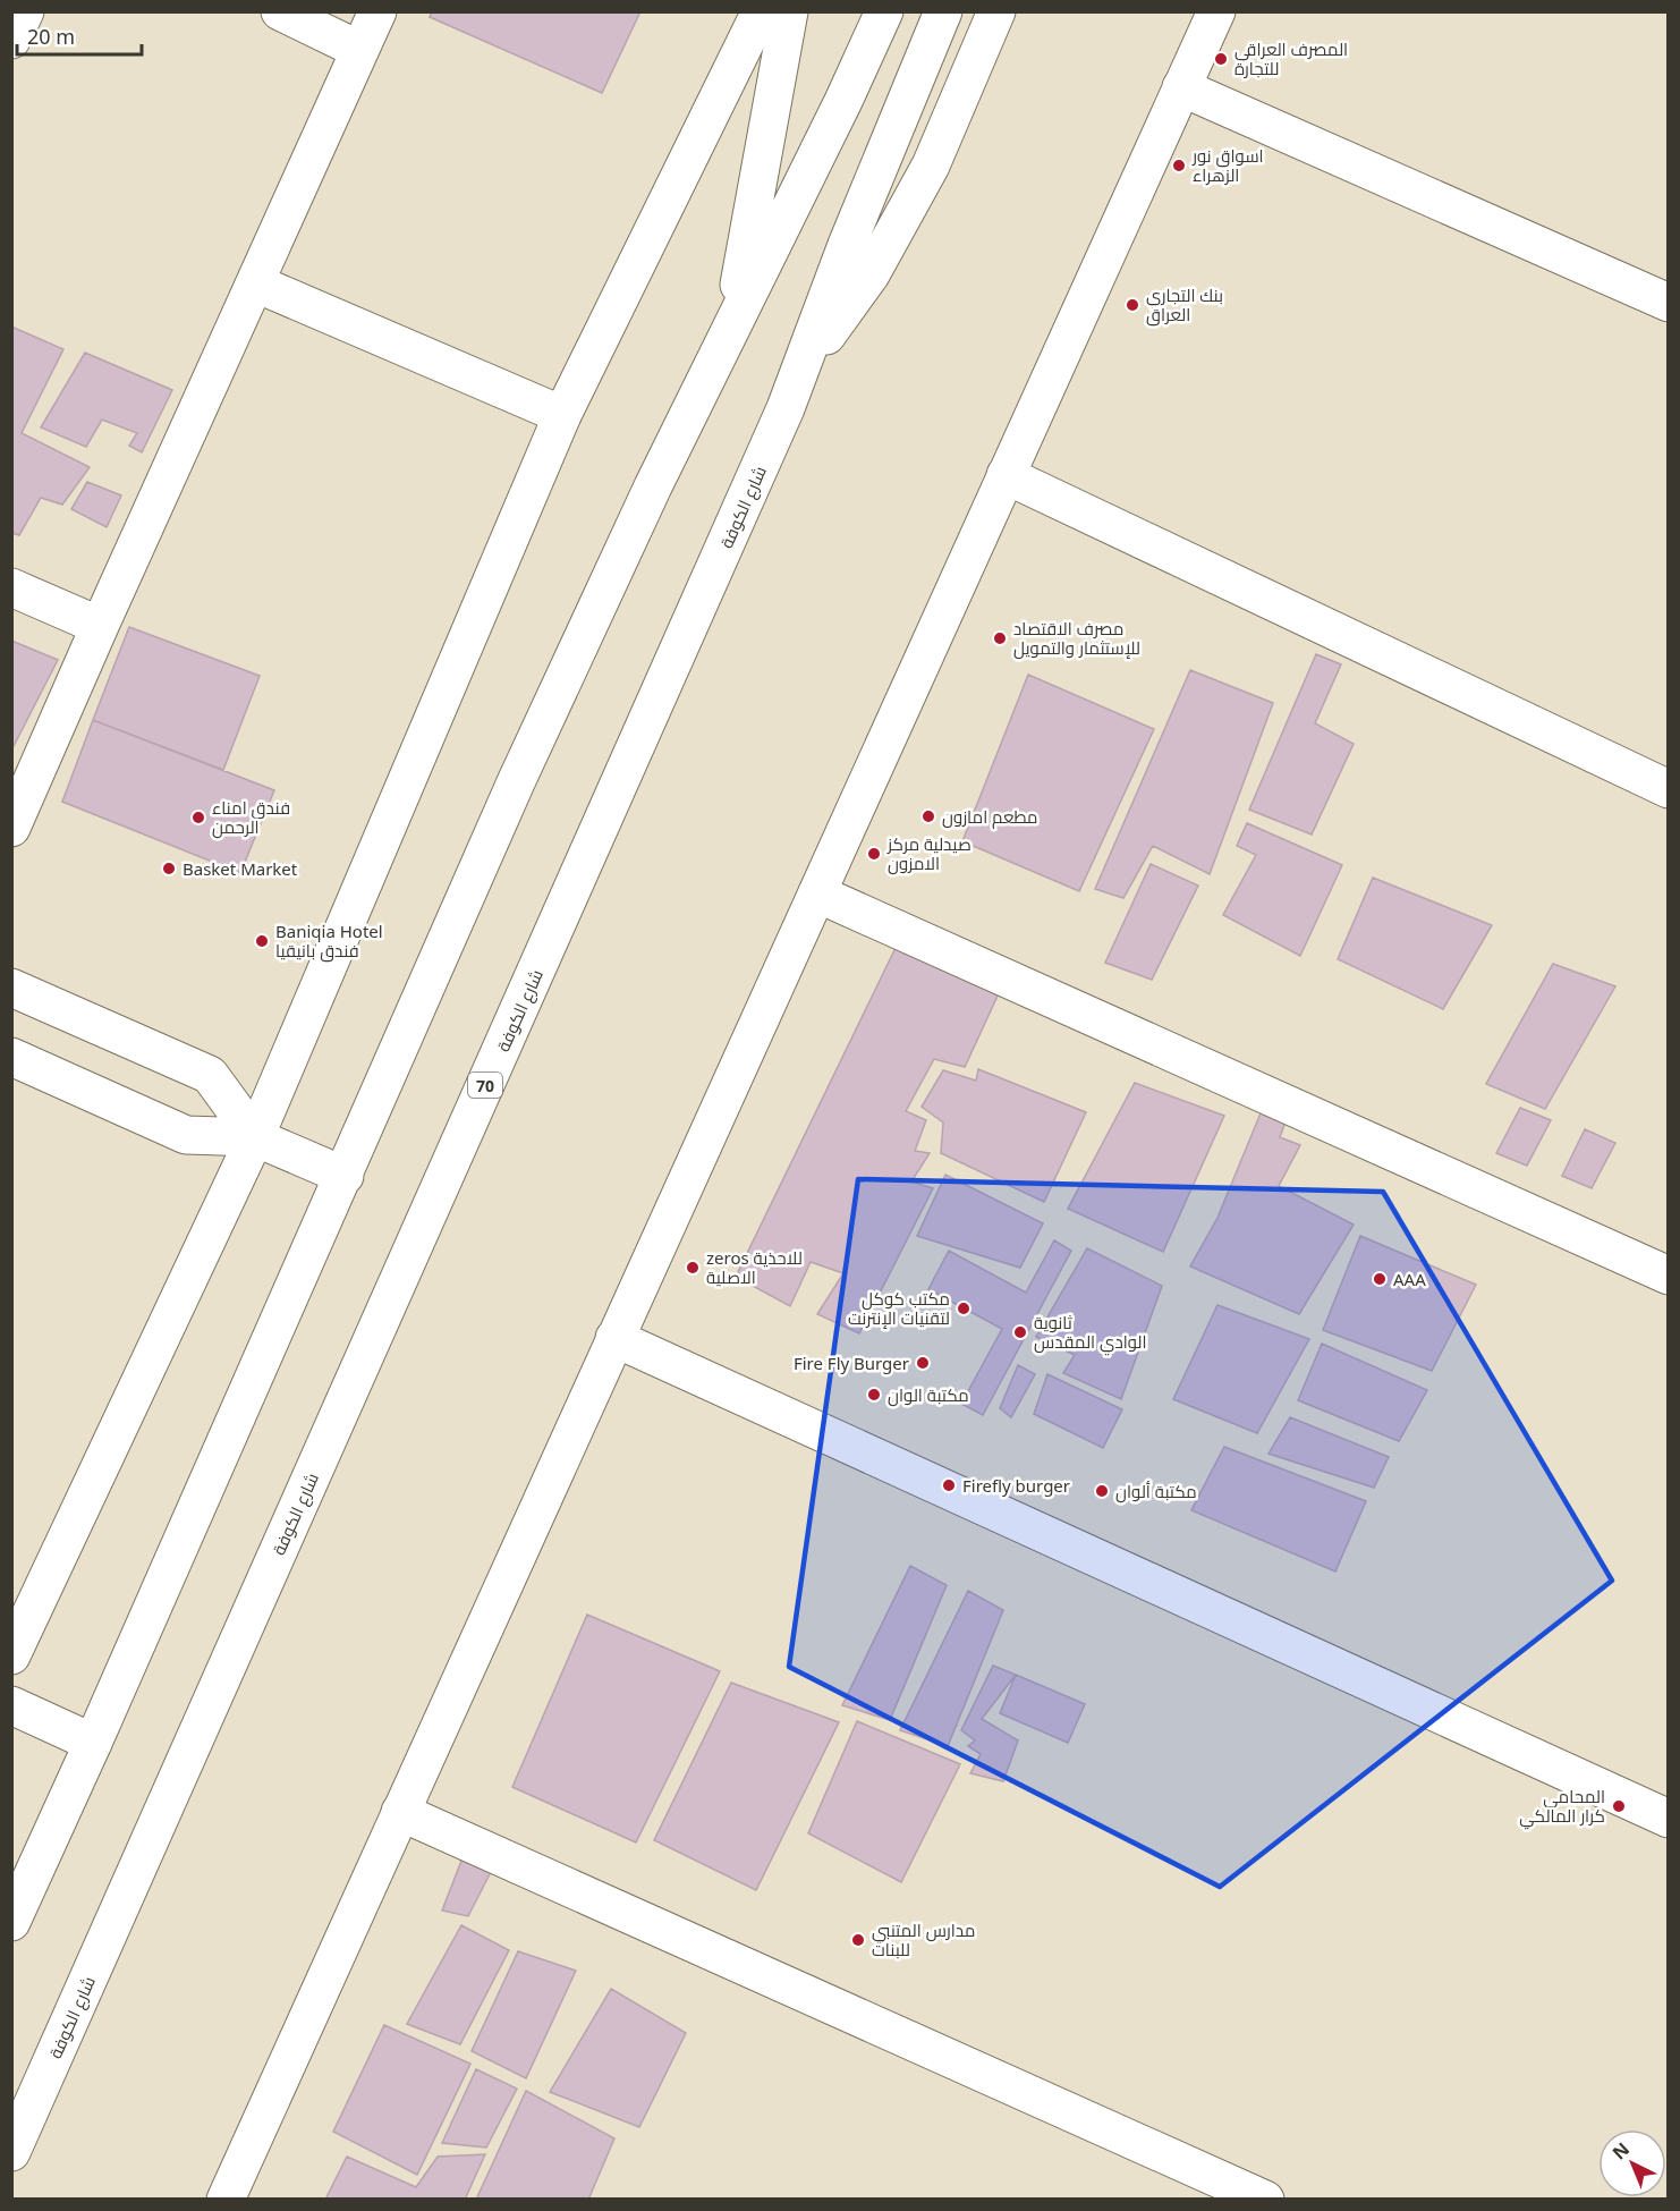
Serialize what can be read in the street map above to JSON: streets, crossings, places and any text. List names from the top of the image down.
{
  "streets": {
    "main road": ["شارع الكوفة", "70"]
  },
  "places": [
    "المصرف العراقي للتجارة",
    "اسواق نور الزهراء",
    "بنك التجاري العراق",
    "مصرف الاقتصاد للإستثمار والتمويل",
    "مطعم امازون",
    "فندق امناء الرحمن",
    "صيدلية مركز الامزون",
    "Basket Market",
    "Baniqia Hotel فندق بانيقيا",
    "zeros للاحذية الاصلية",
    "AAA",
    "مكتب كوكل لتقنيات الإنترنت",
    "ثانوية الوادي المقدس",
    "Fire Fly Burger",
    "مكتبة الوان",
    "Firefly burger",
    "مكتبة ألوان",
    "المحامي كرار المالكي",
    "مدارس المتنبي للبنات"
  ],
  "scale_bar": "20 m",
  "north": "top left"
}
